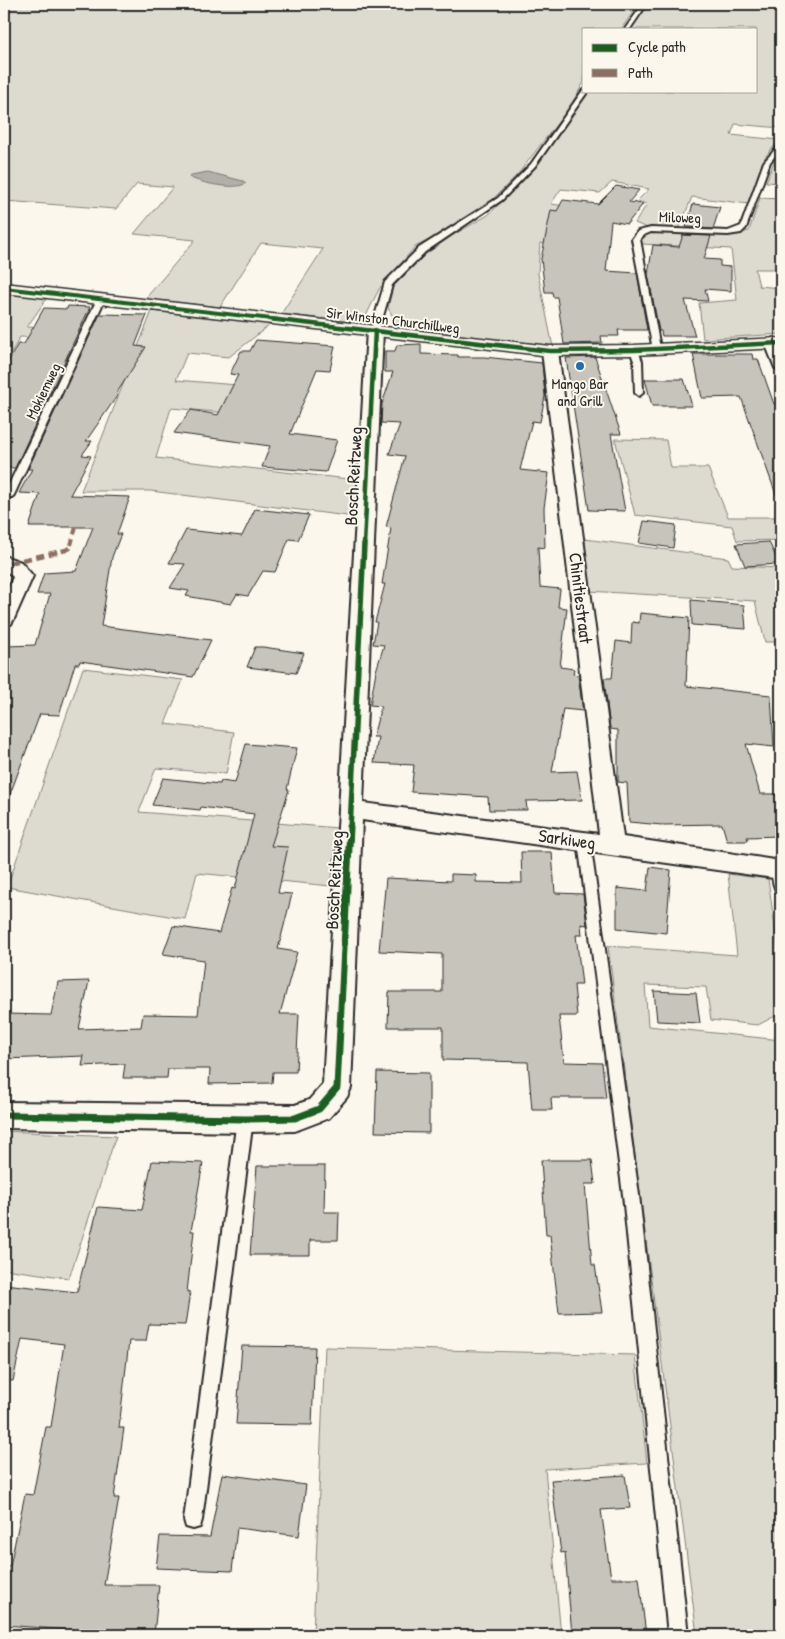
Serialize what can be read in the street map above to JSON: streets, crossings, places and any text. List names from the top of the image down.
{
  "streets": {
    "street": [
      "Sir Winston Churchillweg",
      "Bosch Reitzweg",
      "Chinitiestraat",
      "Sarkiweg"
    ],
    "lane": ["Miloweg", "Mokiemweg"]
  },
  "crossings": [
    ["Miloweg", "Sir Winston Churchillweg"],
    ["Sir Winston Churchillweg", "Mokiemweg"],
    ["Sir Winston Churchillweg", "Bosch Reitzweg"],
    ["Sir Winston Churchillweg", "Chinitiestraat"],
    ["Bosch Reitzweg", "Sarkiweg"],
    ["Chinitiestraat", "Sarkiweg"]
  ],
  "places": ["Mango Bar and Grill"],
  "legend": ["Cycle path", "Path"]
}
